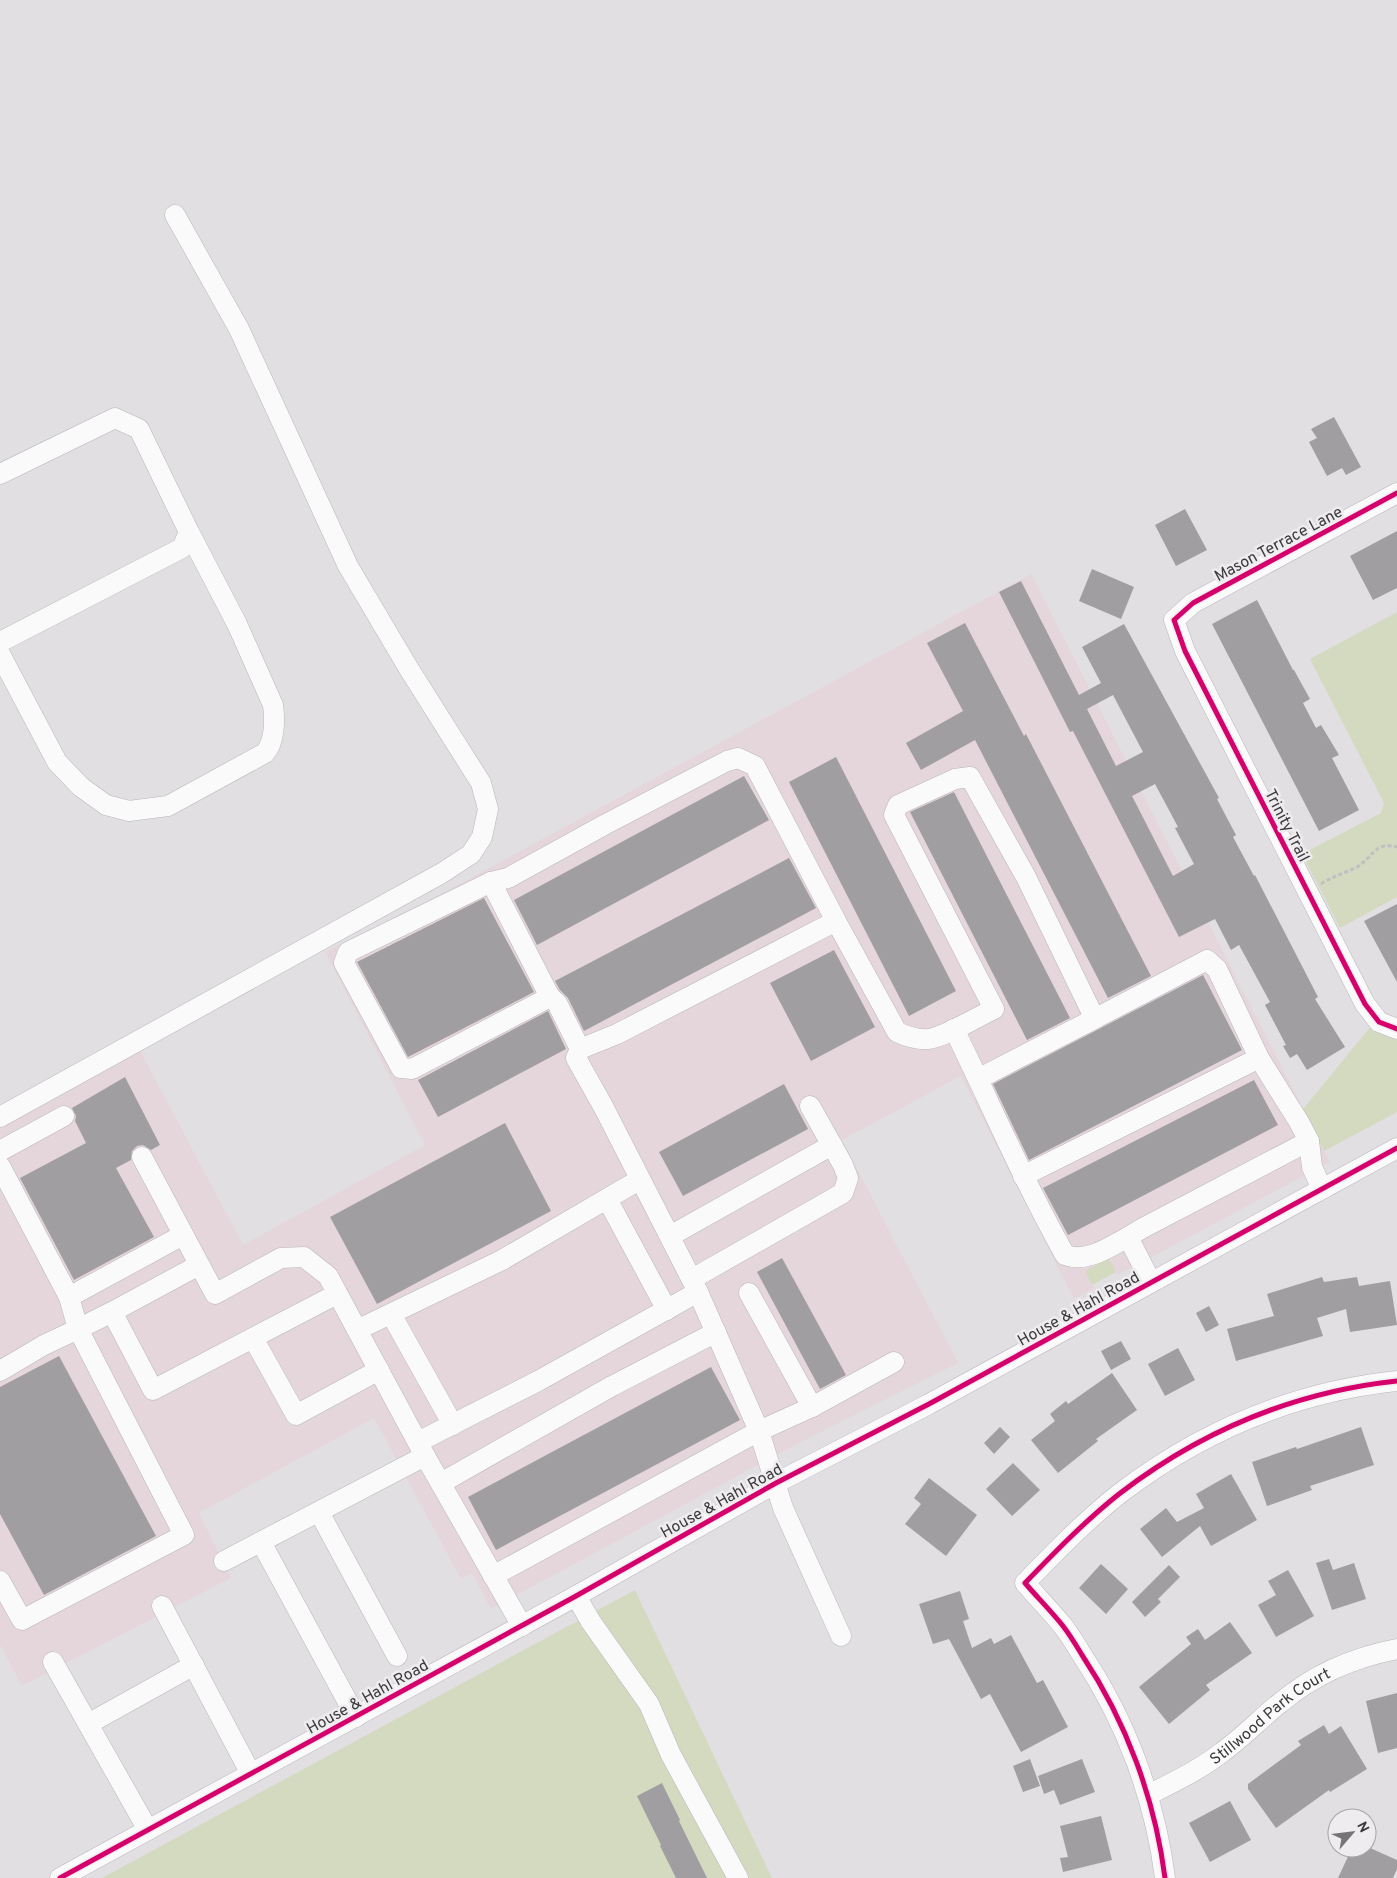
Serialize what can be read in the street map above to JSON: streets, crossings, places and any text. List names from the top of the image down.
{
  "streets": {
    "street": [
      "Mason Terrace Lane",
      "Trinity Trail",
      "House & Hahl Road",
      "Stillwood Park Court"
    ]
  },
  "crossings": [
    ["Mason Terrace Lane", "Trinity Trail"]
  ],
  "north": "top right"
}
